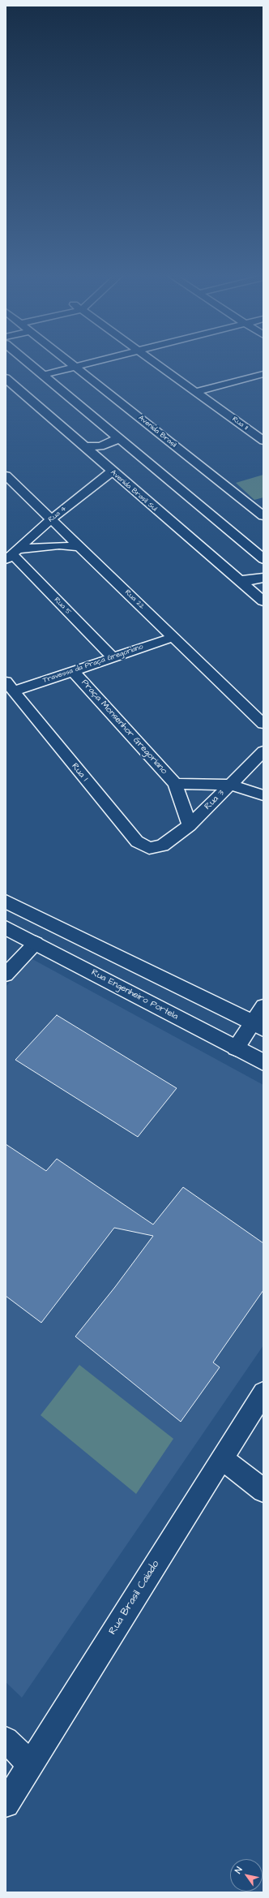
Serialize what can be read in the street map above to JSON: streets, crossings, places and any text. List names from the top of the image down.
{
  "streets": {
    "main road": ["Avenida Brasil Sul", "Rua Engenheiro Portela"],
    "street": [
      "Rua 11",
      "Avenida Brasil",
      "Rua 4",
      "Rua 22",
      "Rua 5",
      "Travessa da Praça Gregoriano",
      "Praça Monsenhor Gregoriano",
      "Rua 1",
      "Rua 3",
      "Rua Brasil Caiado"
    ]
  },
  "crossings": [
    ["Avenida Brasil Sul", "Rua 4"],
    ["Rua 4", "Rua 22"],
    ["Rua 4", "Rua 5"],
    ["Rua 22", "Travessa da Praça Gregoriano"],
    ["Rua 5", "Travessa da Praça Gregoriano"],
    ["Travessa da Praça Gregoriano", "Praça Monsenhor Gregoriano"],
    ["Travessa da Praça Gregoriano", "Rua 1"],
    ["Praça Monsenhor Gregoriano", "Rua 3"],
    ["Rua 1", "Rua 3"]
  ],
  "north": "top left"
}
